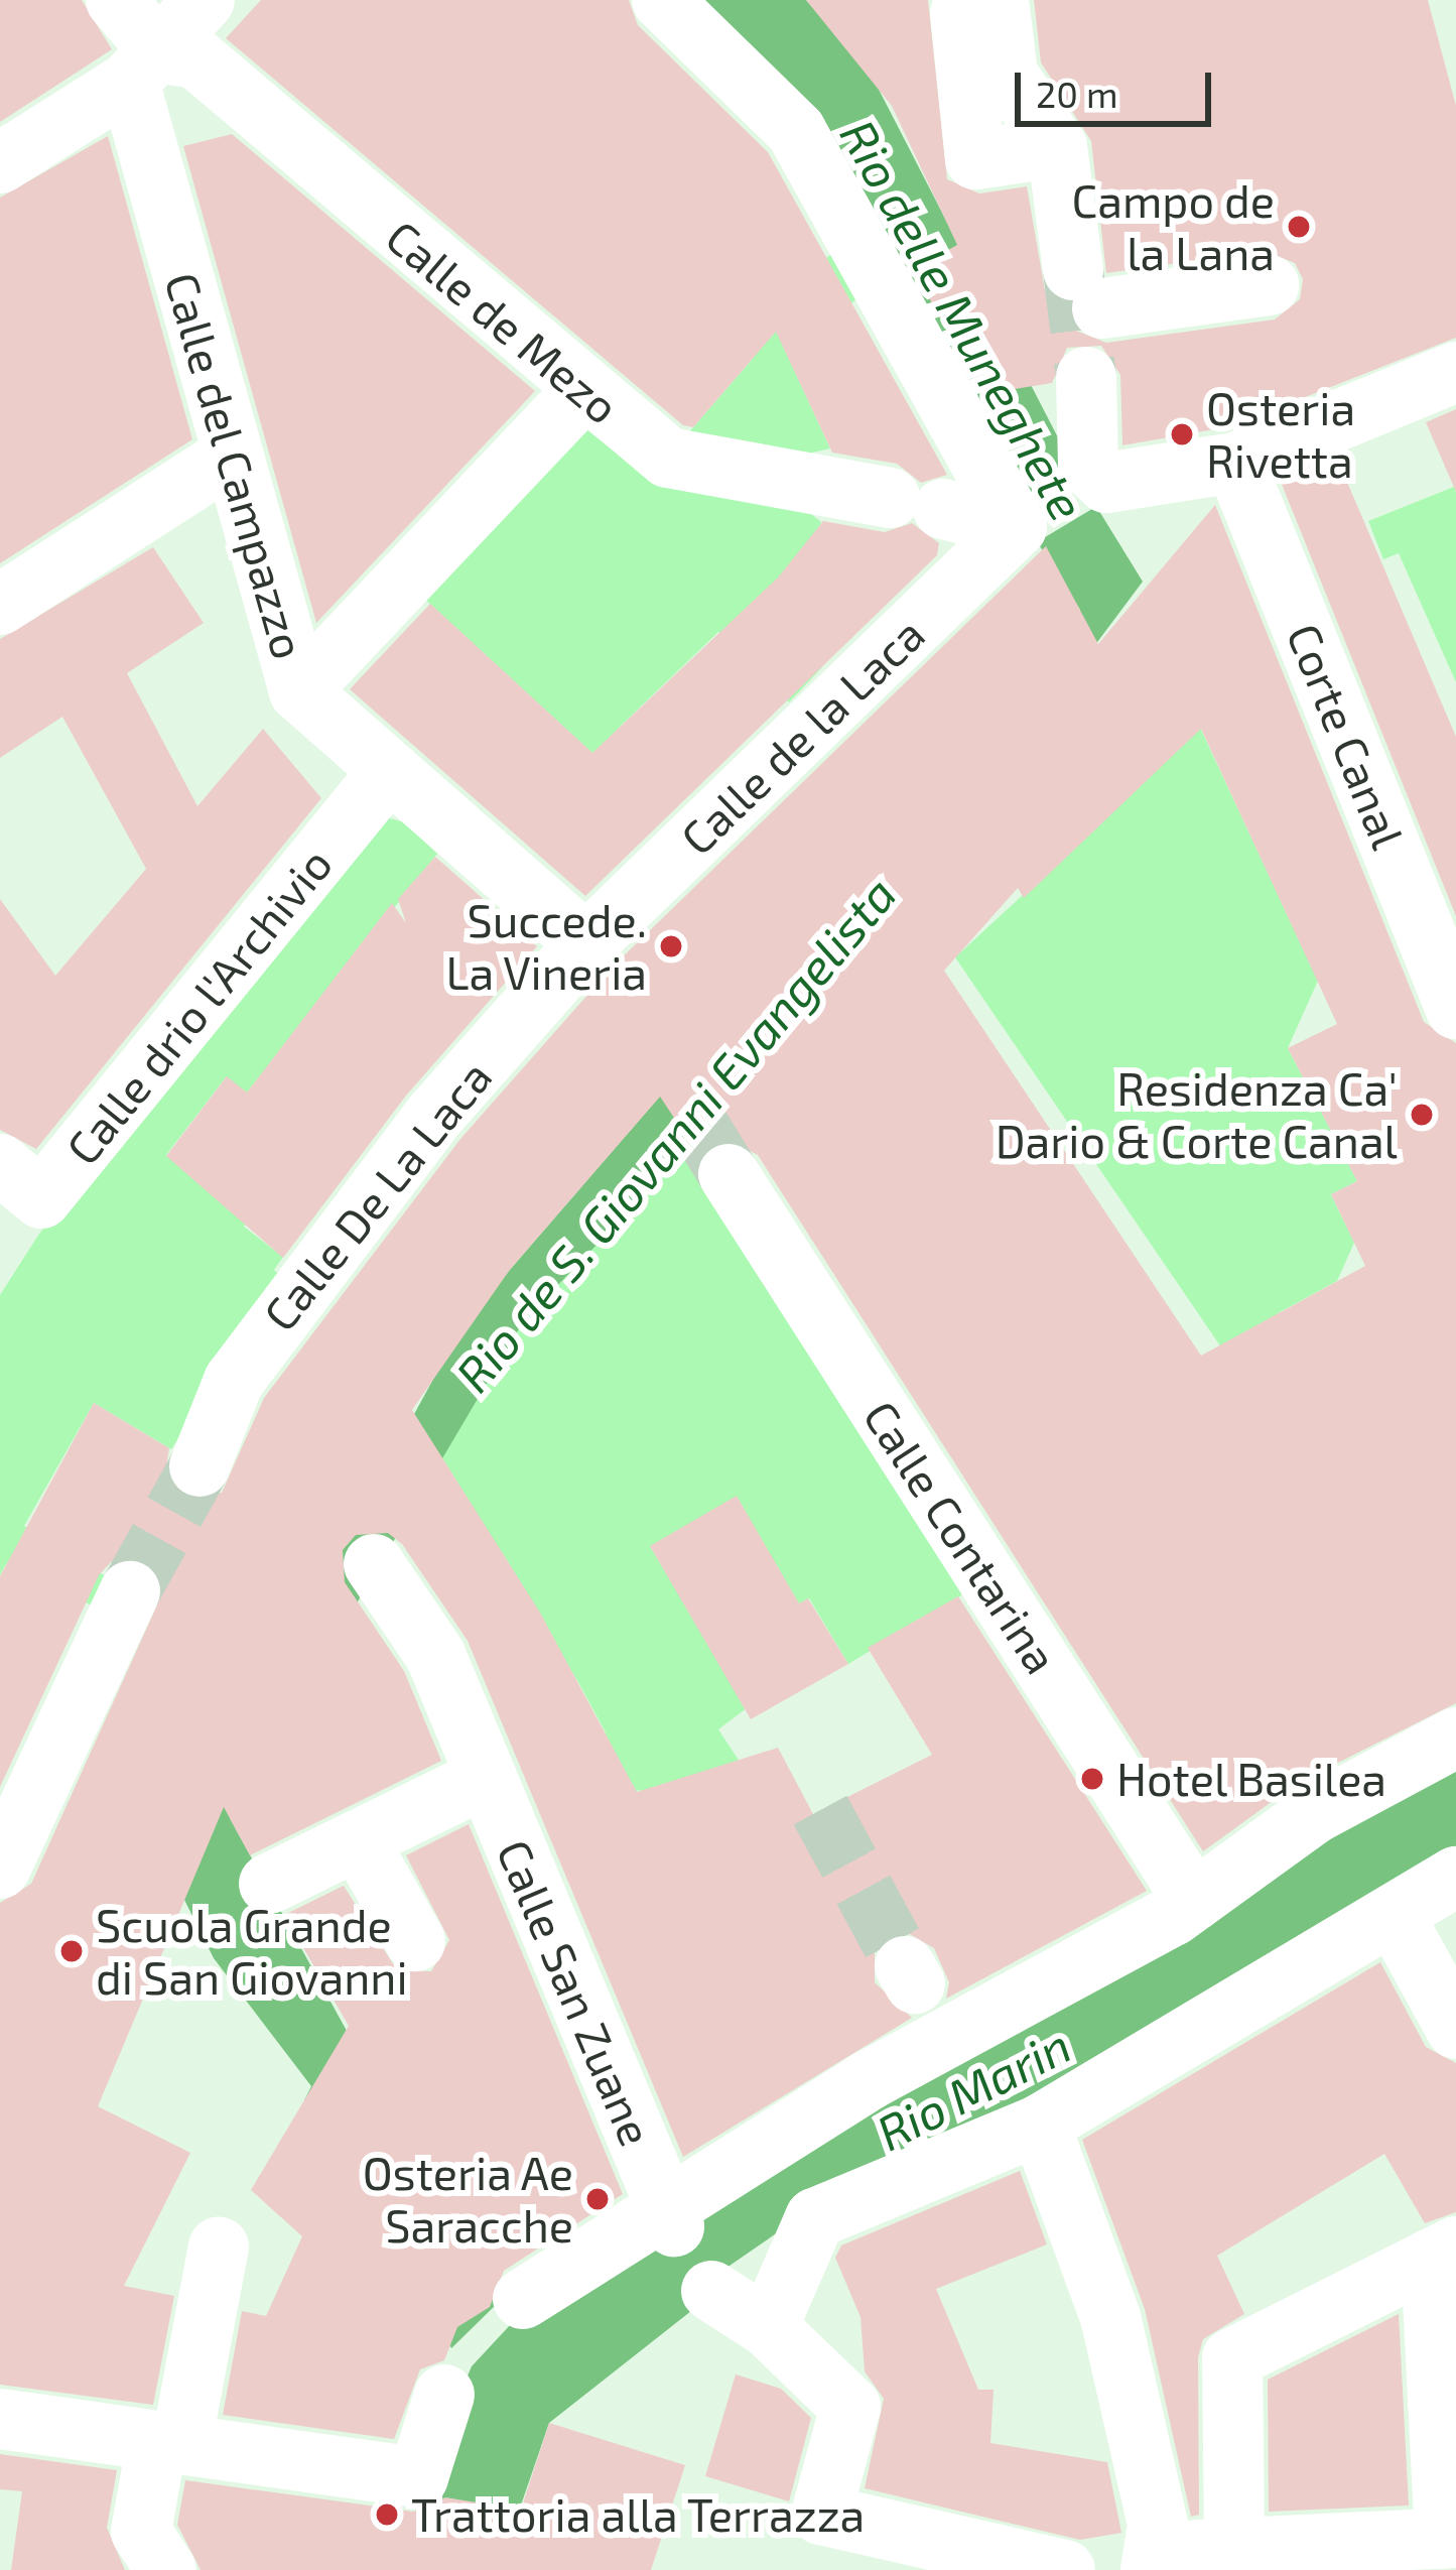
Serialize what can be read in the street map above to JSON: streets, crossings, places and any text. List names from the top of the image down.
{
  "streets": {
    "street": [
      "Calle de Mezo",
      "Calle del Campazzo",
      "Calle de la Laca",
      "Corte Canal",
      "Calle drio l'Archivio",
      "Calle De La Laca",
      "Calle Contarina",
      "Calle San Zuane"
    ]
  },
  "crossings": [
    ["Calle de Mezo", "Calle del Campazzo"],
    ["Calle de Mezo", "Calle de la Laca"],
    ["Calle del Campazzo", "Calle de la Laca"],
    ["Calle del Campazzo", "Calle drio l'Archivio"],
    ["Calle del Campazzo", "Calle De La Laca"],
    ["Calle de la Laca", "Calle De La Laca"]
  ],
  "water": ["Rio delle Muneghete", "Rio de S. Giovanni Evangelista", "Rio Marin"],
  "places": [
    "Campo de la Lana",
    "Osteria Rivetta",
    "Succede. La Vineria",
    "Residenza Ca' Dario & Corte Canal",
    "Hotel Basilea",
    "Scuola Grande di San Giovanni",
    "Osteria Ae Saracche",
    "Trattoria alla Terrazza"
  ],
  "scale_bar": "20 m"
}
